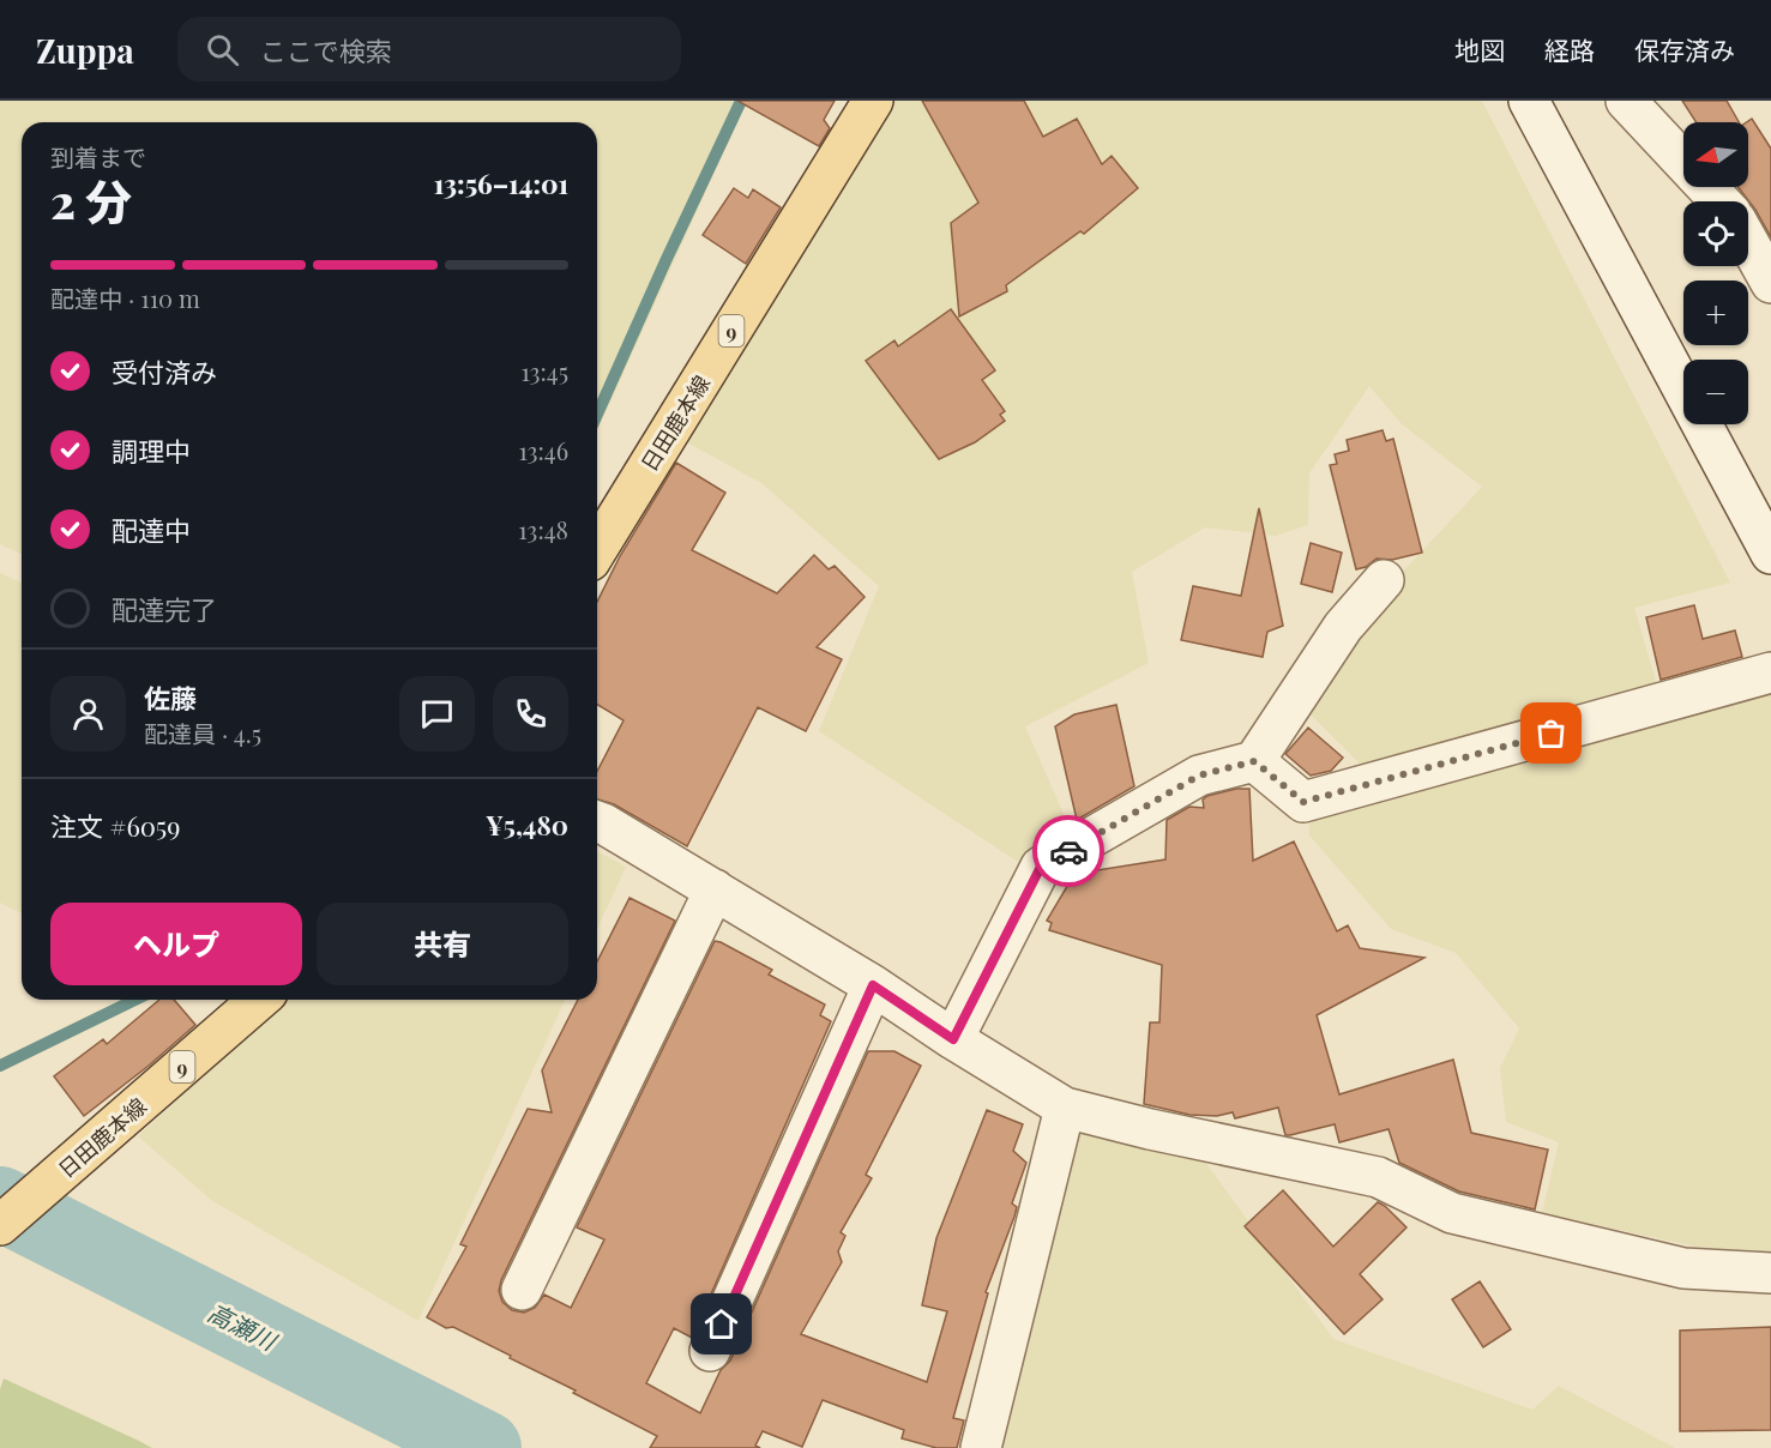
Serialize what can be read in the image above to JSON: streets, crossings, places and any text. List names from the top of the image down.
{
  "streets": {
    "main road": ["9", "日田鹿本線"]
  },
  "water": ["高瀬川"],
  "north": "left",
  "page": {
    "header": "Zuppa",
    "search": "ここで検索",
    "nav": ["地図", "経路", "保存済み"],
    "map_buttons": ["+", "−"],
    "heading": ["2 分", "到着まで", "13:56–14:01"],
    "panel": [
      "佐藤",
      "配達員 · 4.5",
      "注文 #6059",
      "¥5,480"
    ],
    "bar": "配達中 · 110 m",
    "list": [
      ["受付済み", "13:45"],
      ["調理中", "13:46"],
      ["配達中", "13:48"],
      "配達完了"
    ],
    "buttons": ["ヘルプ", "共有"]
  }
}
